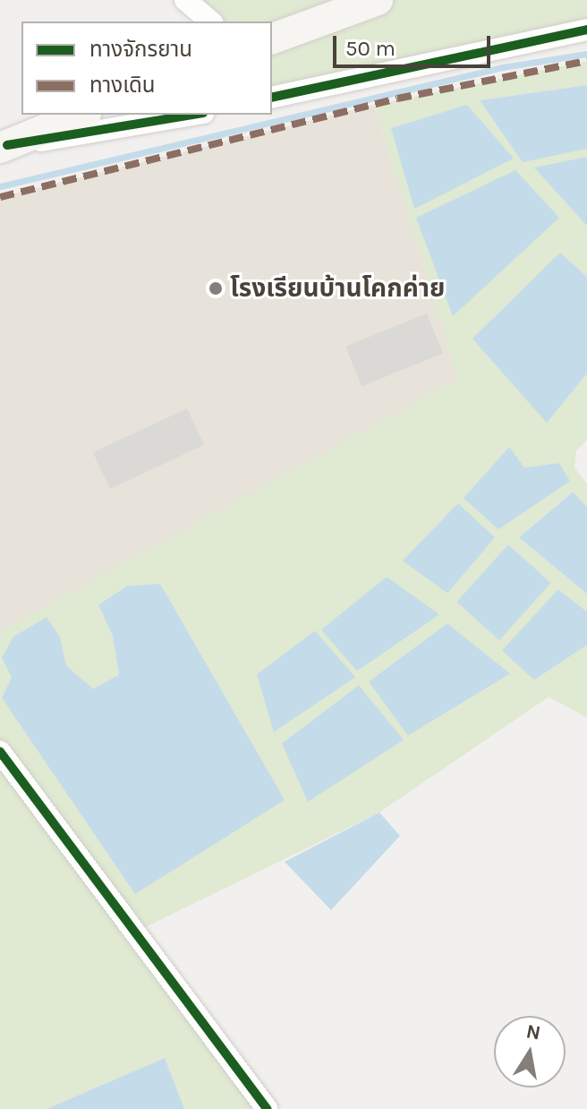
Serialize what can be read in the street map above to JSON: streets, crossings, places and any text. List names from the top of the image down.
{
  "places": ["โรงเรียนบ้านโคกค่าย"],
  "legend": ["ทางจักรยาน", "ทางเดิน"],
  "scale_bar": "50 m",
  "north": "top"
}
